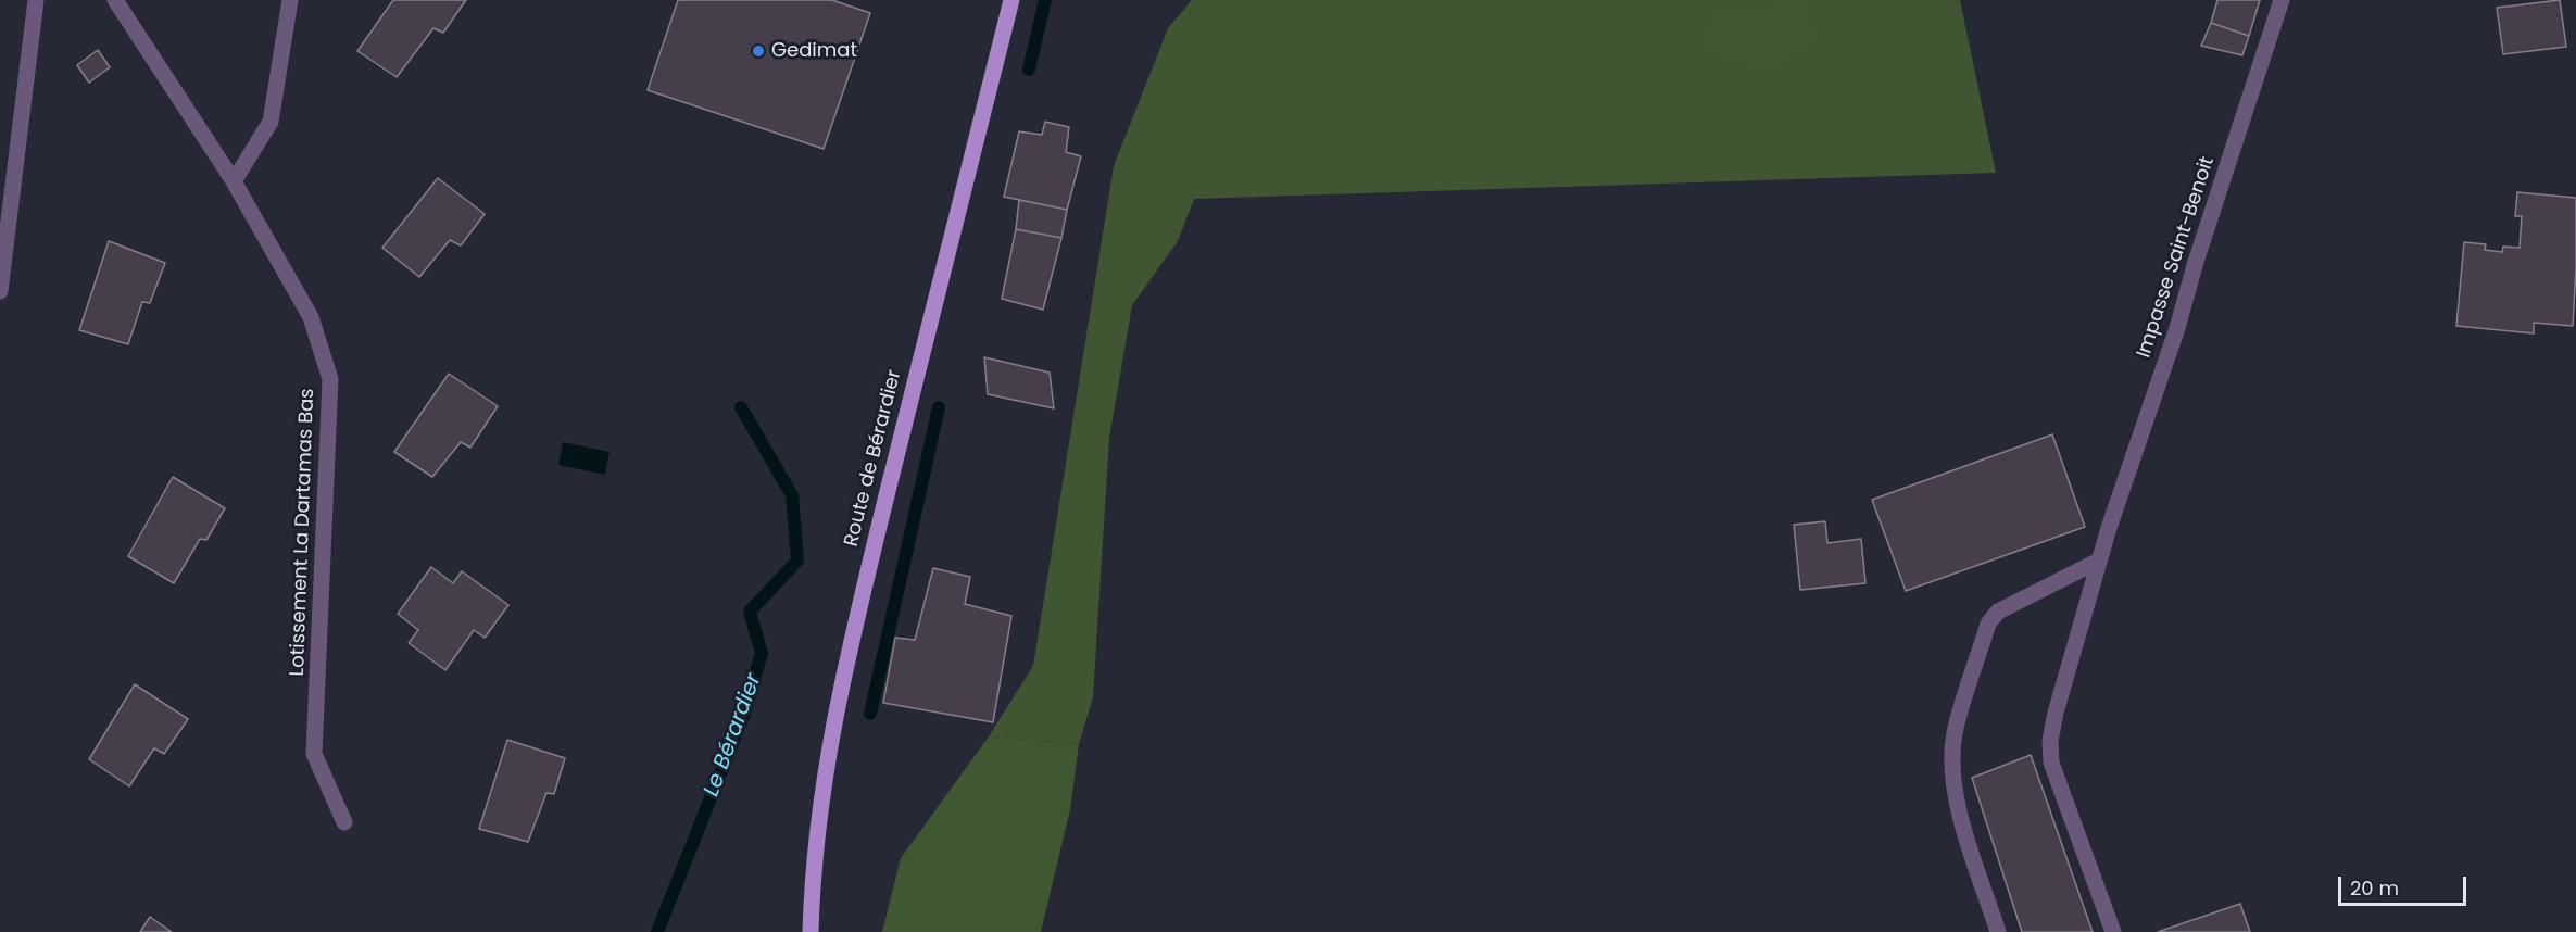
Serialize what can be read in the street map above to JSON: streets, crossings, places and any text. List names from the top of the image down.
{
  "streets": {
    "main road": ["Route de Bérardier"],
    "street": ["Impasse Saint-Benoit", "Lotissement La Dartamas Bas"]
  },
  "water": ["Le Bérardier"],
  "places": ["Gedimat"],
  "scale_bar": "20 m"
}
